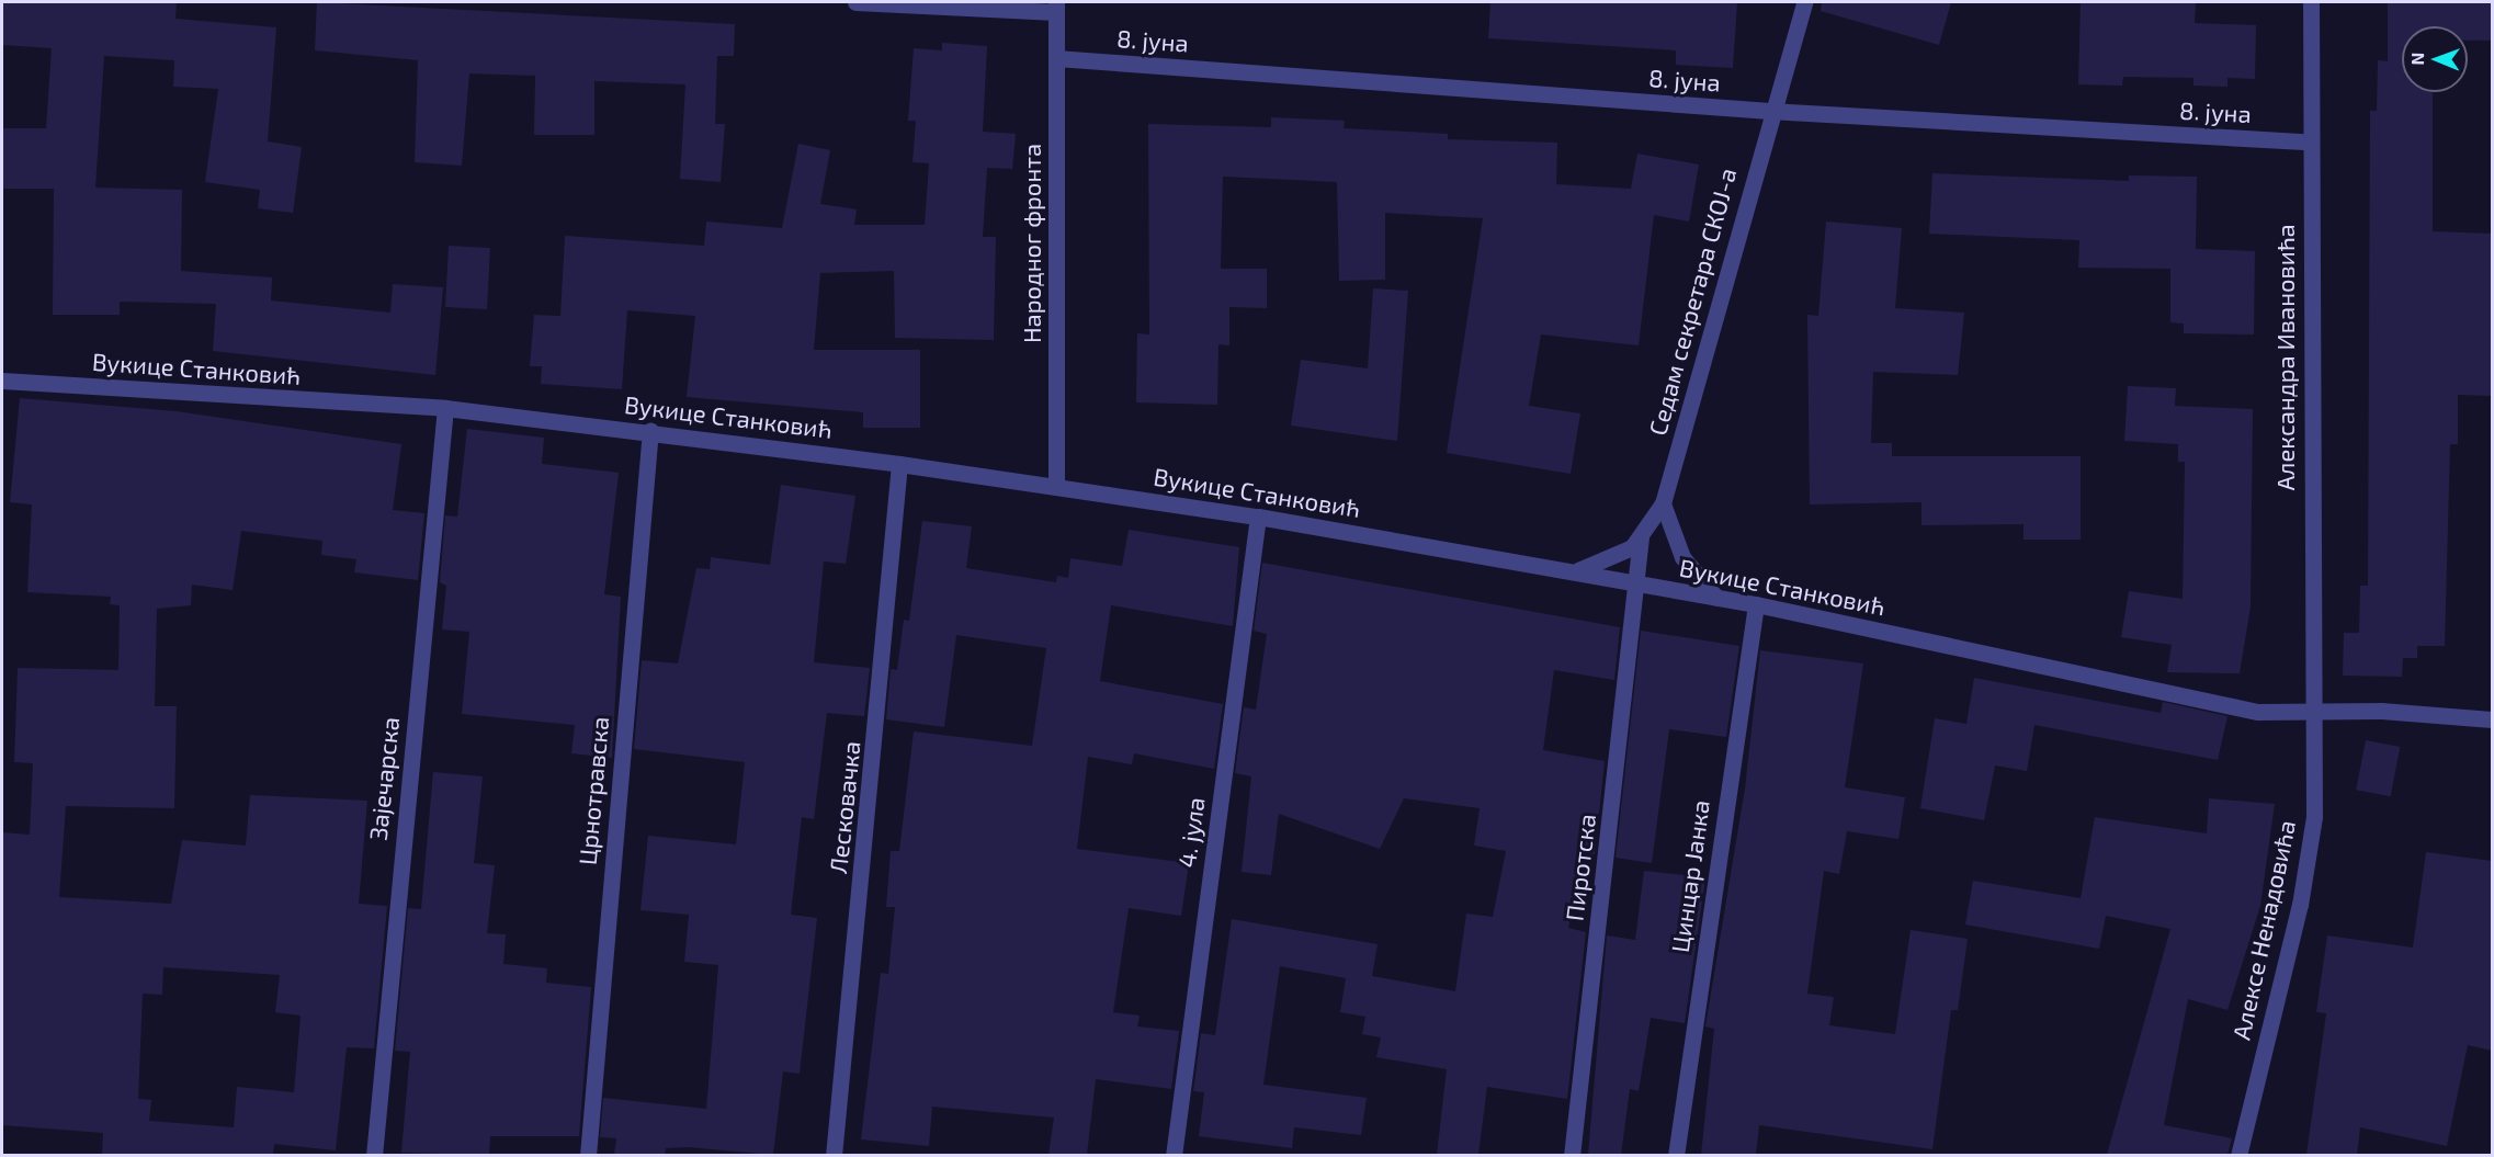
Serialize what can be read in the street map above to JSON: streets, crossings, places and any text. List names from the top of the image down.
{
  "streets": {
    "street": [
      "8. јуна",
      "Народног фронта",
      "Седам секретара СКОЈ-а",
      "Александра Ивановића",
      "Вукице Станковић",
      "Зајечарска",
      "Црнотравска",
      "Лесковачка",
      "4. јула",
      "Пиротска",
      "Цинцар Јанка",
      "Алексе Ненадовића"
    ]
  },
  "crossings": [
    ["8. јуна", "Народног фронта"],
    ["8. јуна", "Седам секретара СКОЈ-а"],
    ["8. јуна", "Александра Ивановића"],
    ["Народног фронта", "Вукице Станковић"],
    ["Седам секретара СКОЈ-а", "Вукице Станковић"],
    ["Седам секретара СКОЈ-а", "Пиротска"],
    ["Александра Ивановића", "Вукице Станковић"],
    ["Александра Ивановића", "Алексе Ненадовића"],
    ["Вукице Станковић", "Зајечарска"],
    ["Вукице Станковић", "Црнотравска"],
    ["Вукице Станковић", "Лесковачка"],
    ["Вукице Станковић", "4. јула"],
    ["Вукице Станковић", "Пиротска"],
    ["Вукице Станковић", "Цинцар Јанка"],
    ["Вукице Станковић", "Алексе Ненадовића"]
  ],
  "north": "left"
}
